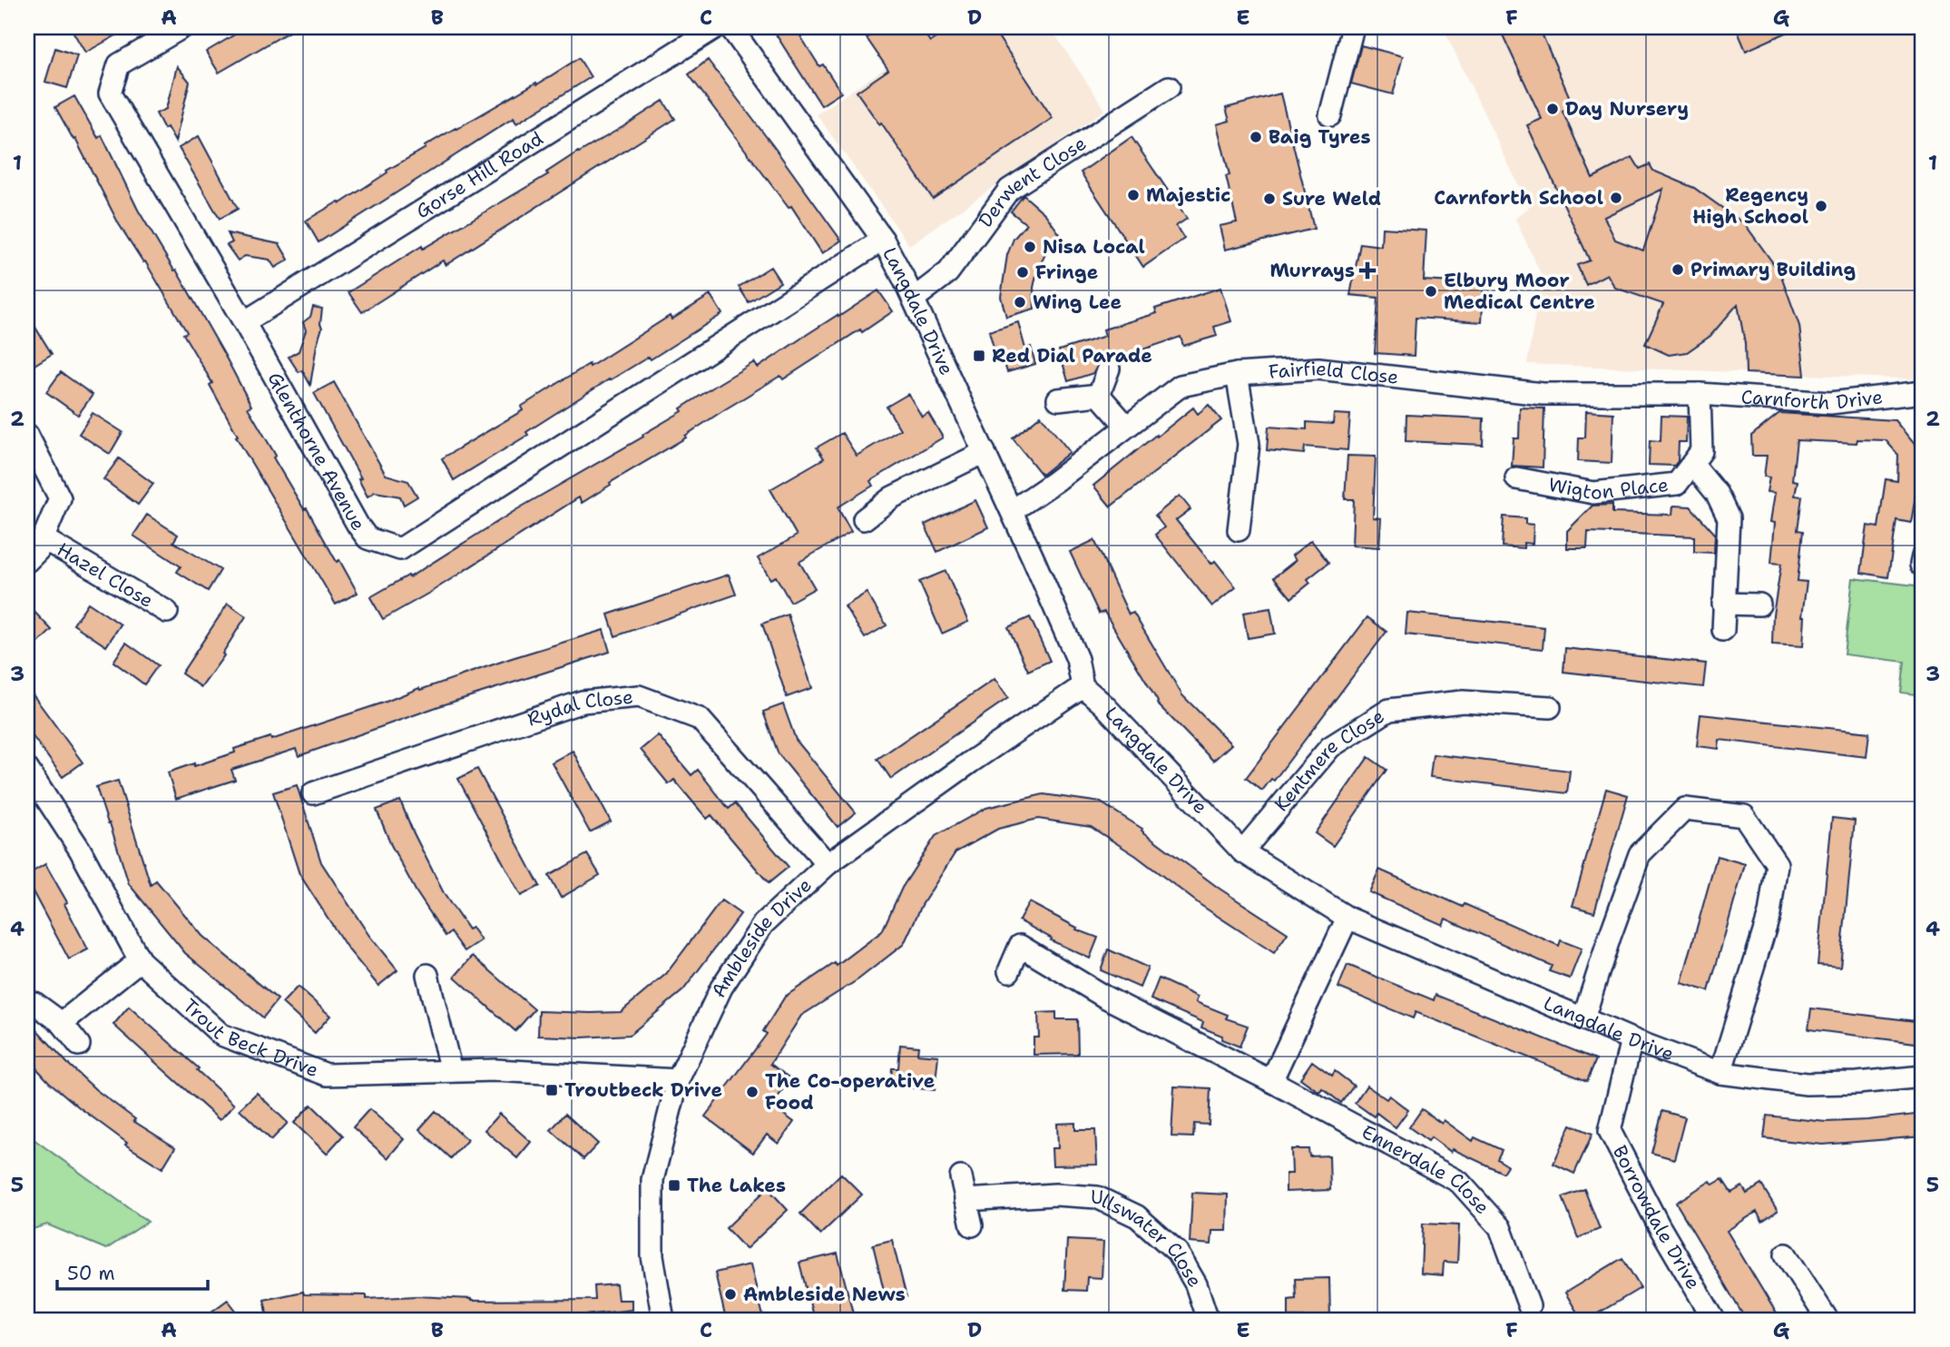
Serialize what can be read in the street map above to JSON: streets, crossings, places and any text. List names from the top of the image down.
{
  "streets": {
    "street": [
      "Gorse Hill Road",
      "Derwent Close",
      "Langdale Drive",
      "Fairfield Close",
      "Carnforth Drive",
      "Glenthorne Avenue",
      "Wigton Place",
      "Hazel Close",
      "Rydal Close",
      "Kentmere Close",
      "Ambleside Drive",
      "Trout Beck Drive",
      "Ennerdale Close",
      "Borrowdale Drive",
      "Ullswater Close"
    ]
  },
  "crossings": [
    ["Gorse Hill Road", "Glenthorne Avenue"],
    ["Derwent Close", "Langdale Drive"],
    ["Langdale Drive", "Fairfield Close"],
    ["Langdale Drive", "Glenthorne Avenue"],
    ["Langdale Drive", "Kentmere Close"],
    ["Langdale Drive", "Ambleside Drive"],
    ["Langdale Drive", "Borrowdale Drive"],
    ["Fairfield Close", "Carnforth Drive"],
    ["Fairfield Close", "Wigton Place"],
    ["Carnforth Drive", "Wigton Place"],
    ["Rydal Close", "Ambleside Drive"],
    ["Ambleside Drive", "Trout Beck Drive"]
  ],
  "places": {
    "other": [
      "Day Nursery",
      "Baig Tyres",
      "Majestic",
      "Carnforth School",
      "Sure Weld",
      "Regency High School",
      "Nisa Local",
      "Primary Building",
      "Fringe",
      "Elbury Moor Medical Centre",
      "Wing Lee",
      "The Co-operative Food",
      "Ambleside News"
    ],
    "health": ["Murrays"],
    "transit": ["Red Dial Parade", "Troutbeck Drive", "The Lakes"]
  },
  "scale_bar": "50 m",
  "grid": {
    "columns": [
      "A",
      "B",
      "C",
      "D",
      "E",
      "F",
      "G"
    ],
    "rows": [
      "1",
      "2",
      "3",
      "4",
      "5"
    ]
  }
}
